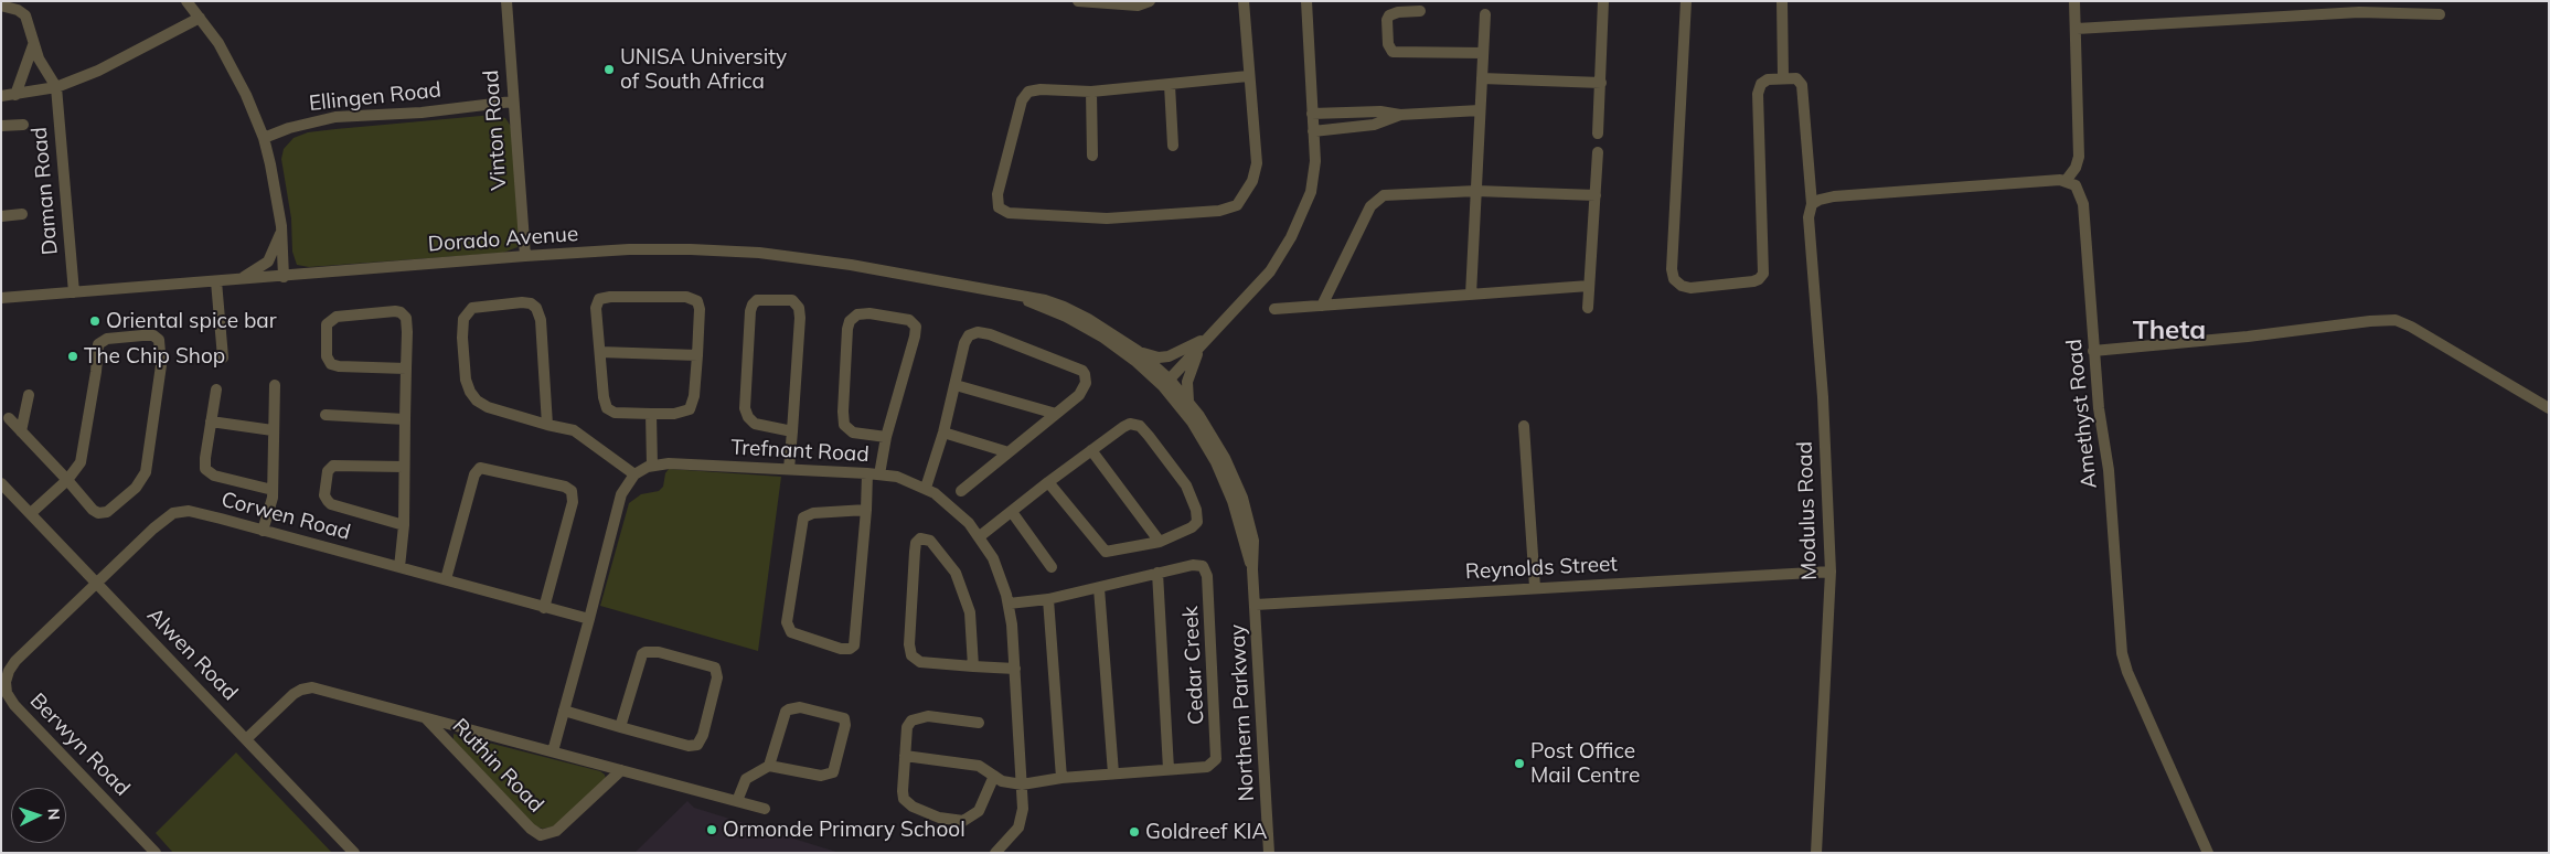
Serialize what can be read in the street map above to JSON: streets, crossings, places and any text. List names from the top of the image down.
{
  "streets": {
    "street": [
      "Ellingen Road",
      "Vinton Road",
      "Daman Road",
      "Dorado Avenue",
      "Amethyst Road",
      "Trefnant Road",
      "Modulus Road",
      "Corwen Road",
      "Reynolds Street",
      "Alwen Road",
      "Cedar Creek",
      "Northern Parkway",
      "Berwyn Road",
      "Ruthin Road"
    ]
  },
  "crossings": [
    ["Ellingen Road", "Vinton Road"],
    ["Vinton Road", "Dorado Avenue"],
    ["Daman Road", "Dorado Avenue"],
    ["Dorado Avenue", "Northern Parkway"],
    ["Trefnant Road", "Cedar Creek"],
    ["Modulus Road", "Reynolds Street"],
    ["Corwen Road", "Alwen Road"],
    ["Corwen Road", "Berwyn Road"],
    ["Reynolds Street", "Northern Parkway"],
    ["Alwen Road", "Ruthin Road"]
  ],
  "districts": ["Theta"],
  "places": [
    "UNISA University of South Africa",
    "Oriental spice bar",
    "The Chip Shop",
    "Post Office Mail Centre",
    "Ormonde Primary School",
    "Goldreef KIA"
  ],
  "north": "right"
}
